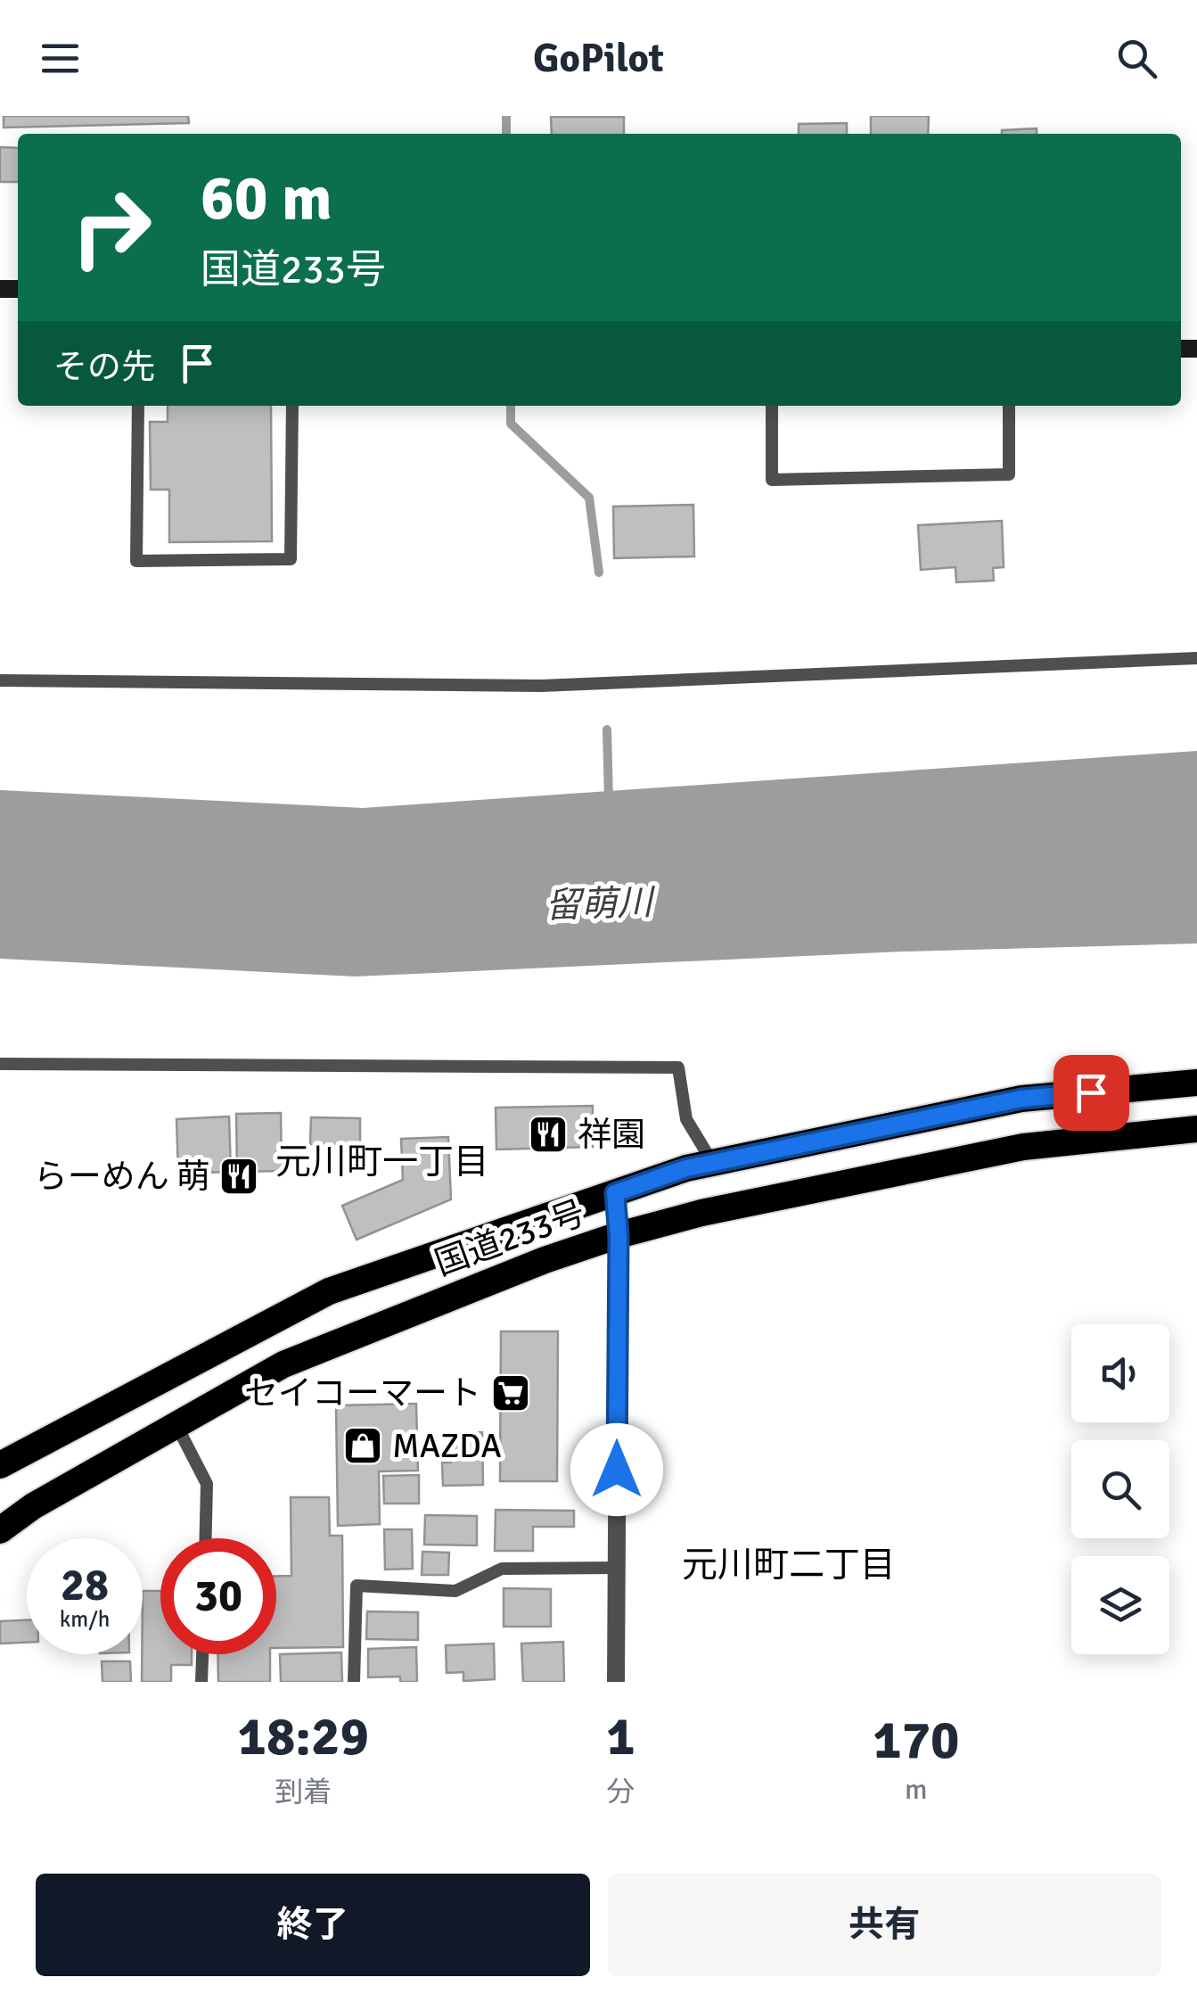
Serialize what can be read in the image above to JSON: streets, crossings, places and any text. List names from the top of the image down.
{
  "streets": {
    "highway": ["国道233号"]
  },
  "districts": ["元川町一丁目", "元川町二丁目"],
  "water": ["留萌川"],
  "places": {
    "restaurant": ["祥園", "らーめん 萌"],
    "supermarket": ["セイコーマート"],
    "shop": ["MAZDA"]
  },
  "page": {
    "header": "GoPilot",
    "turn": ["60 m", "国道233号"],
    "then": "その先",
    "speed": "28 km/h",
    "limit": "30",
    "eta": [
      "18:29",
      "到着",
      "1",
      "分",
      "170",
      "m"
    ],
    "buttons": ["終了", "共有"]
  }
}
